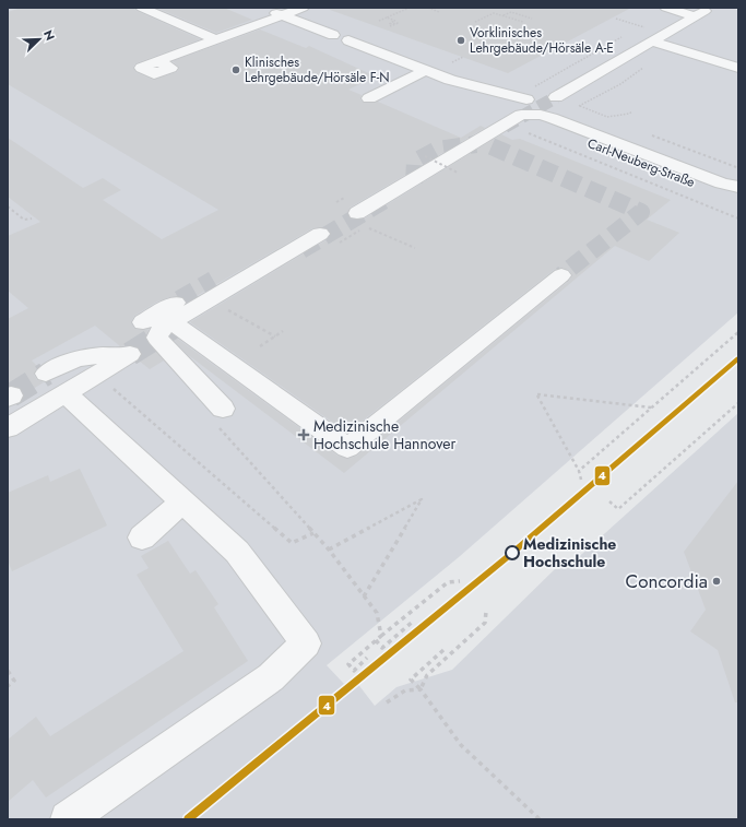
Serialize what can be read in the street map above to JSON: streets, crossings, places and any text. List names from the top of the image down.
{
  "streets": {
    "lane": ["Carl-Neuberg-Straße"]
  },
  "places": {
    "other": [
      "Vorklinisches Lehrgebäude/Hörsäle A-E",
      "Klinisches Lehrgebäude/Hörsäle F-N",
      "Medizinische Hochschule",
      "Concordia"
    ],
    "health": ["Medizinische Hochschule Hannover"]
  },
  "lines": ["transit line 4"],
  "north": "top right"
}
